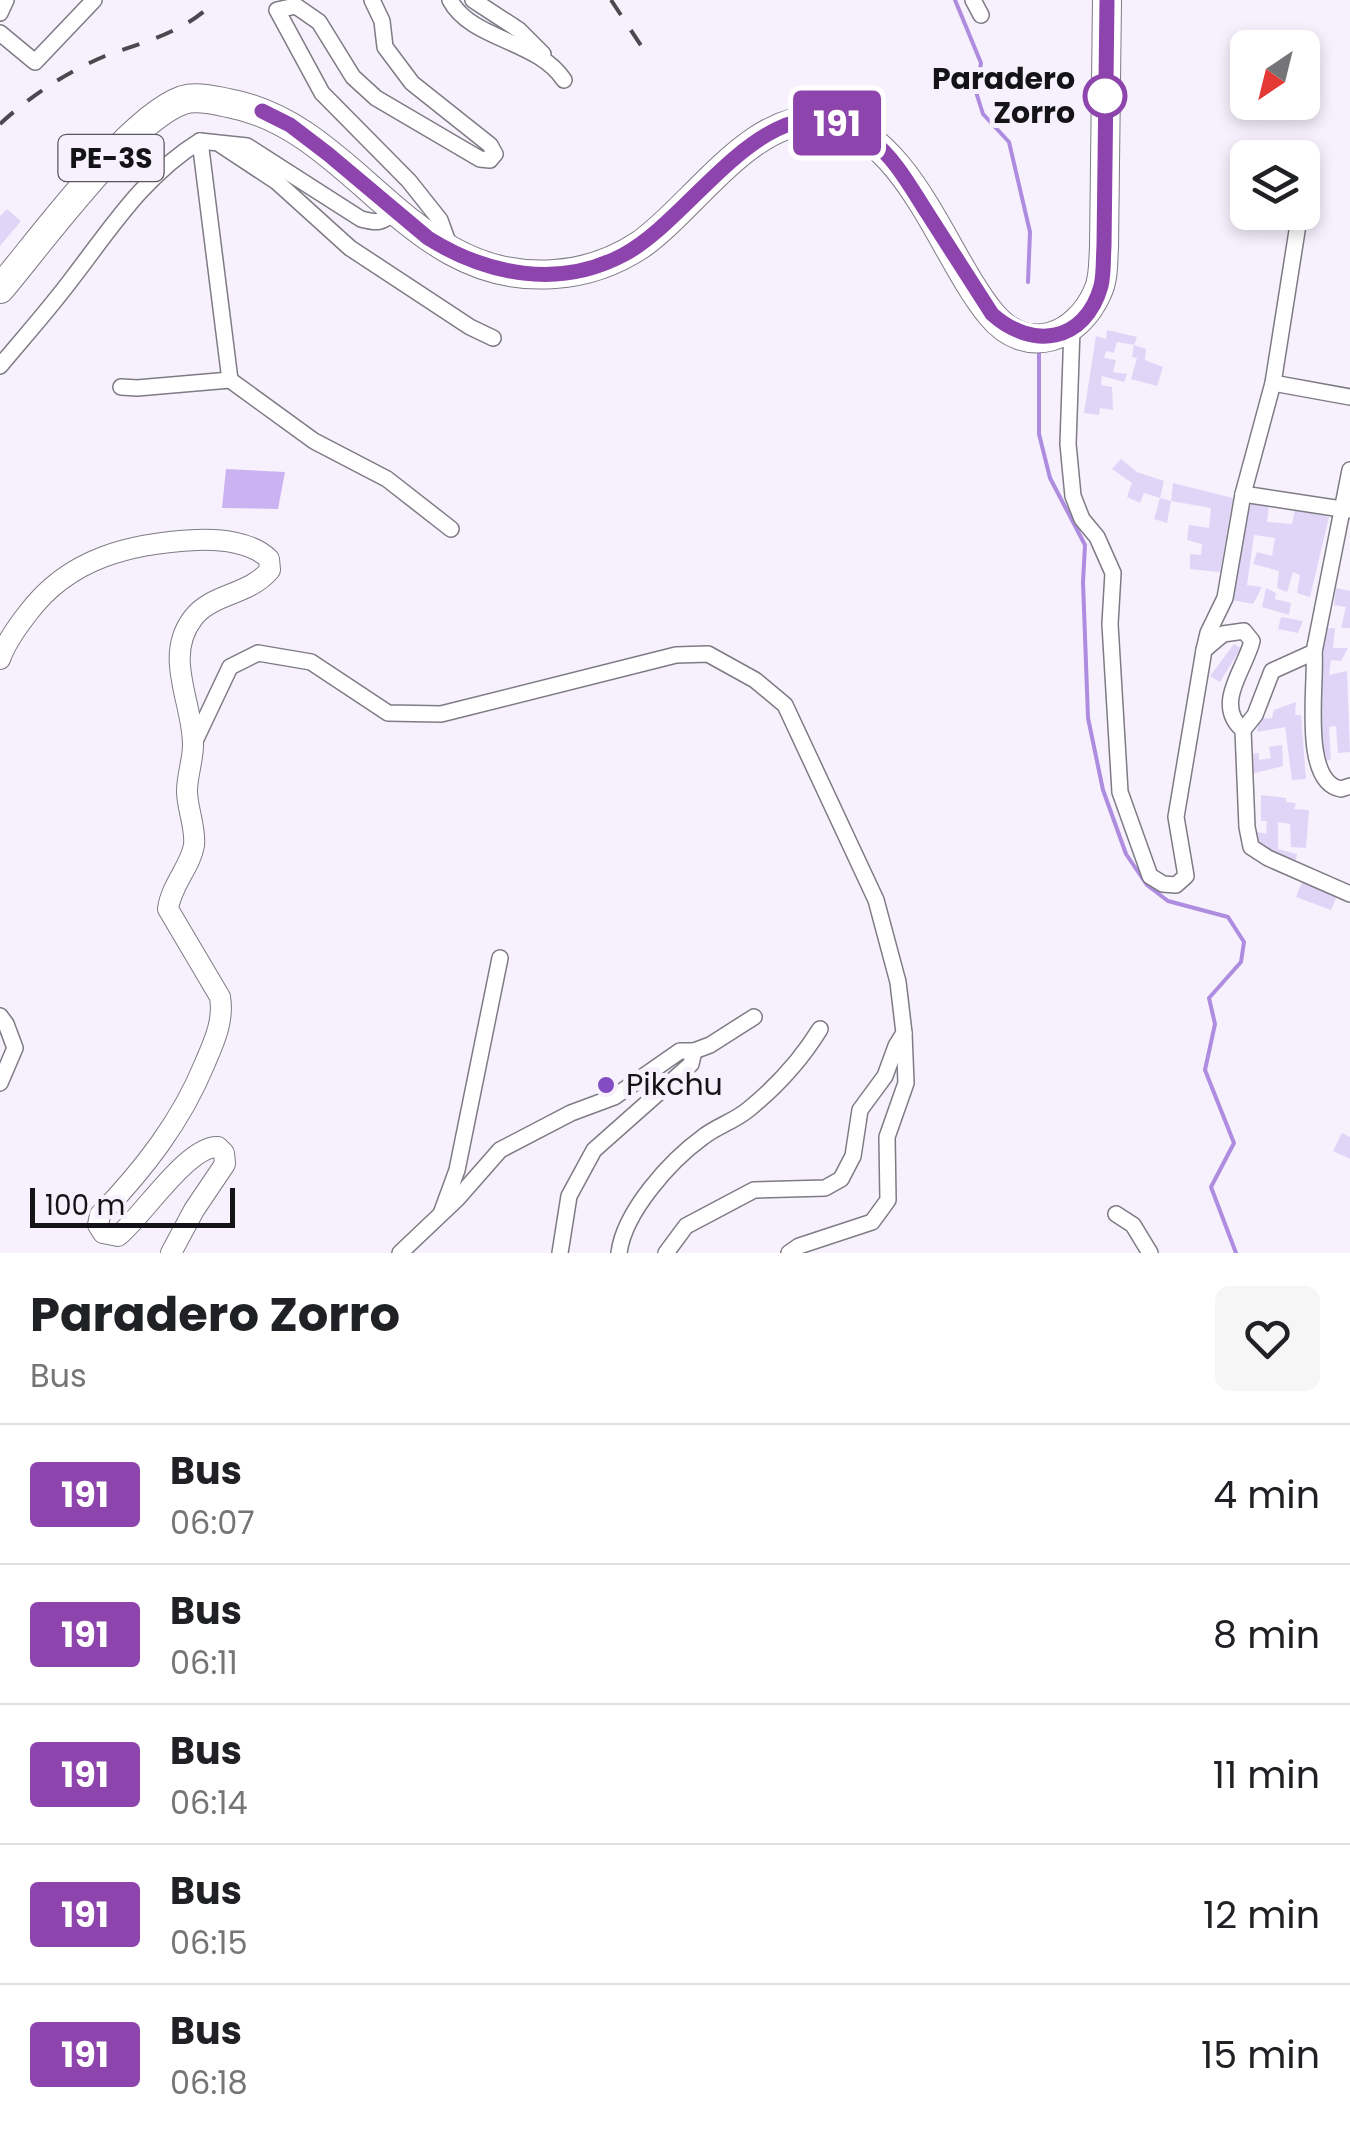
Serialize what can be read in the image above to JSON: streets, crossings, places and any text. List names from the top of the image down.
{
  "streets": {
    "highway": ["PE-3S"]
  },
  "places": ["Paradero Zorro", "Pikchu"],
  "lines": ["bus line 191"],
  "scale_bar": "100 m",
  "north": "bottom left",
  "page": {
    "on_map": "191",
    "scale": "100 m",
    "heading": ["Paradero Zorro", "Bus"],
    "list": [
      {
        "mark": "191",
        "name": "Bus",
        "note": "06:07",
        "value": "4 min"
      },
      {
        "mark": "191",
        "name": "Bus",
        "note": "06:11",
        "value": "8 min"
      },
      {
        "mark": "191",
        "name": "Bus",
        "note": "06:14",
        "value": "11 min"
      },
      {
        "mark": "191",
        "name": "Bus",
        "note": "06:15",
        "value": "12 min"
      },
      {
        "mark": "191",
        "name": "Bus",
        "note": "06:18",
        "value": "15 min"
      }
    ]
  }
}
